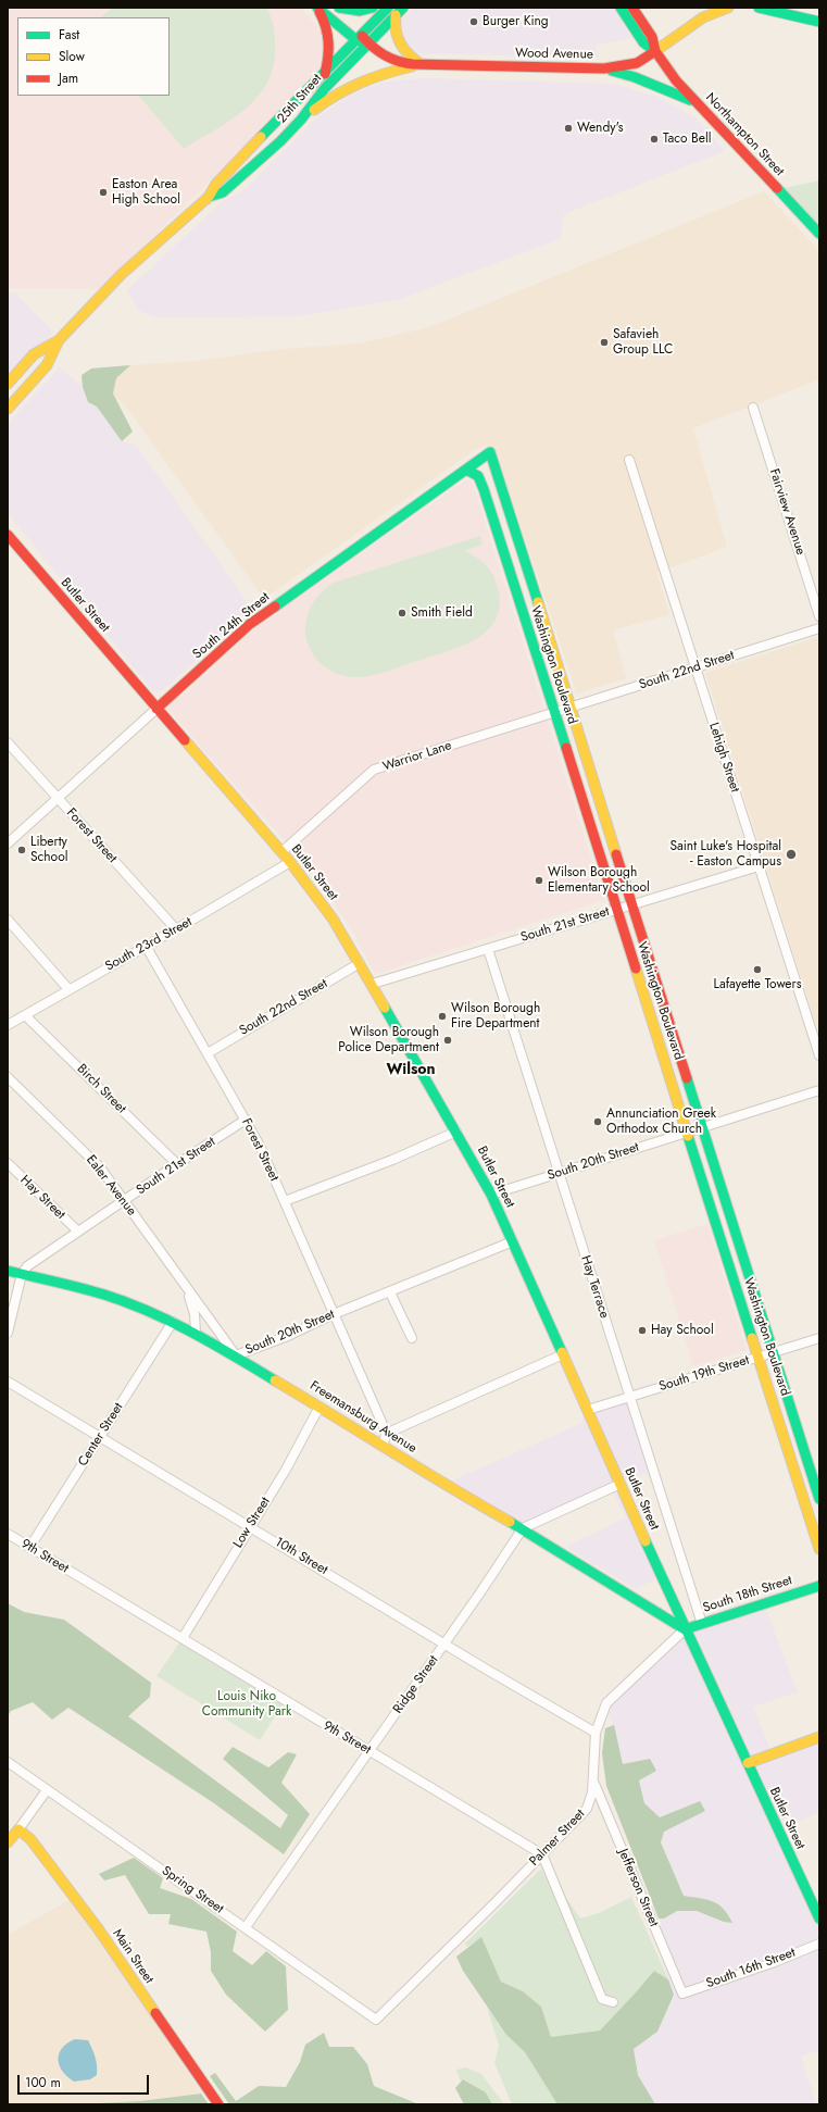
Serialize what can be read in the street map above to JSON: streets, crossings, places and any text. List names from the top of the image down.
{
  "streets": {
    "main road": [
      "Wood Avenue",
      "25th Street",
      "Northampton Street",
      "Butler Street",
      "South 24th Street",
      "Washington Boulevard",
      "Freemansburg Avenue",
      "South 18th Street",
      "Main Street"
    ],
    "street": [
      "Fairview Avenue",
      "South 22nd Street",
      "Warrior Lane",
      "Lehigh Street",
      "Forest Street",
      "South 21st Street",
      "South 23rd Street",
      "Birch Street",
      "South 20th Street",
      "Ealer Avenue",
      "Hay Street",
      "Hay Terrace",
      "South 19th Street",
      "Center Street",
      "Low Street",
      "9th Street",
      "10th Street",
      "Ridge Street",
      "Palmer Street",
      "Jefferson Street",
      "Spring Street",
      "South 16th Street"
    ]
  },
  "crossings": [
    ["Wood Avenue", "25th Street"],
    ["Wood Avenue", "Northampton Street"],
    ["Butler Street", "South 24th Street"],
    ["Butler Street", "South 22nd Street"],
    ["Butler Street", "Warrior Lane"],
    ["Butler Street", "South 21st Street"],
    ["Butler Street", "South 23rd Street"],
    ["Butler Street", "South 20th Street"],
    ["Butler Street", "South 19th Street"],
    ["Butler Street", "Freemansburg Avenue"],
    ["Butler Street", "South 18th Street"],
    ["Butler Street", "Palmer Street"],
    ["South 24th Street", "Washington Boulevard"],
    ["South 24th Street", "Forest Street"],
    ["Washington Boulevard", "South 22nd Street"],
    ["Washington Boulevard", "Warrior Lane"],
    ["Washington Boulevard", "South 21st Street"],
    ["Washington Boulevard", "South 20th Street"],
    ["Washington Boulevard", "South 19th Street"],
    ["South 22nd Street", "Warrior Lane"],
    ["South 22nd Street", "Lehigh Street"],
    ["South 22nd Street", "Forest Street"],
    ["Lehigh Street", "South 21st Street"],
    ["Forest Street", "South 21st Street"],
    ["Forest Street", "South 23rd Street"],
    ["Forest Street", "South 20th Street"],
    ["South 21st Street", "Birch Street"],
    ["South 21st Street", "Ealer Avenue"],
    ["South 21st Street", "Hay Street"],
    ["South 21st Street", "Hay Terrace"],
    ["South 21st Street", "Freemansburg Avenue"],
    ["South 23rd Street", "Birch Street"],
    ["South 20th Street", "Ealer Avenue"],
    ["South 20th Street", "Hay Terrace"],
    ["South 20th Street", "Freemansburg Avenue"],
    ["Ealer Avenue", "Freemansburg Avenue"],
    ["Hay Terrace", "South 19th Street"],
    ["Hay Terrace", "South 18th Street"],
    ["Freemansburg Avenue", "Center Street"],
    ["Freemansburg Avenue", "Low Street"],
    ["Freemansburg Avenue", "South 18th Street"],
    ["Freemansburg Avenue", "Ridge Street"],
    ["Freemansburg Avenue", "Palmer Street"],
    ["Center Street", "9th Street"],
    ["Center Street", "10th Street"],
    ["Low Street", "9th Street"],
    ["Low Street", "10th Street"],
    ["9th Street", "Ridge Street"],
    ["9th Street", "Palmer Street"],
    ["10th Street", "Ridge Street"],
    ["10th Street", "Palmer Street"],
    ["South 18th Street", "Palmer Street"],
    ["Ridge Street", "Spring Street"],
    ["Palmer Street", "Jefferson Street"],
    ["Palmer Street", "Spring Street"],
    ["Jefferson Street", "South 16th Street"]
  ],
  "districts": ["Wilson"],
  "parks": ["Louis Niko Community Park"],
  "places": [
    "Burger King",
    "Wendy's",
    "Taco Bell",
    "Easton Area High School",
    "Safavieh Group LLC",
    "Smith Field",
    "Liberty School",
    "Saint Luke's Hospital - Easton Campus",
    "Wilson Borough Elementary School",
    "Lafayette Towers",
    "Wilson Borough Fire Department",
    "Wilson Borough Police Department",
    "Annunciation Greek Orthodox Church",
    "Hay School"
  ],
  "legend": ["Fast", "Slow", "Jam"],
  "scale_bar": "100 m"
}
